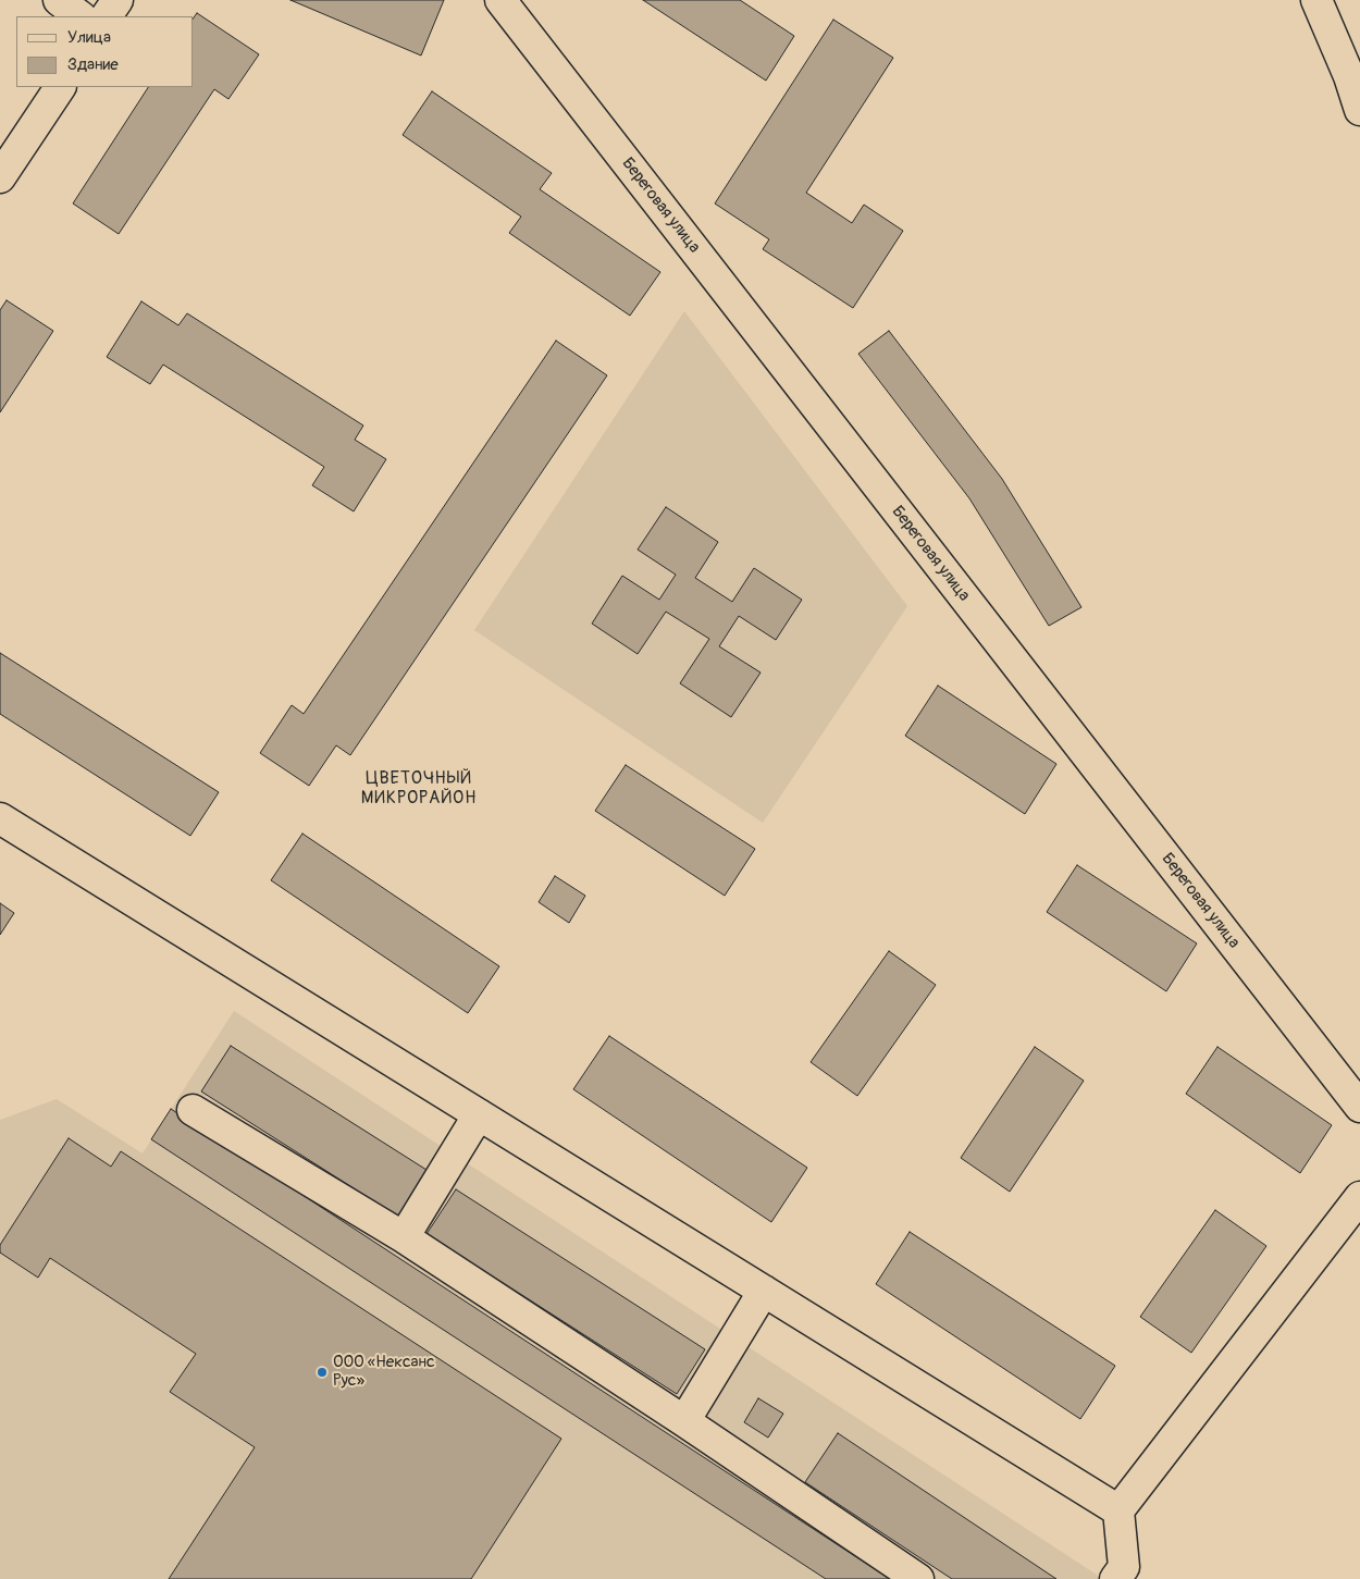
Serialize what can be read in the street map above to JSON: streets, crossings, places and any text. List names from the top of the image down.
{
  "streets": {
    "street": ["Береговая улица"]
  },
  "districts": ["ЦВЕТОЧНЫЙ МИКРОРАЙОН"],
  "places": ["ООО «Нексанс Рус»"],
  "legend": ["Улица", "Здание"]
}
